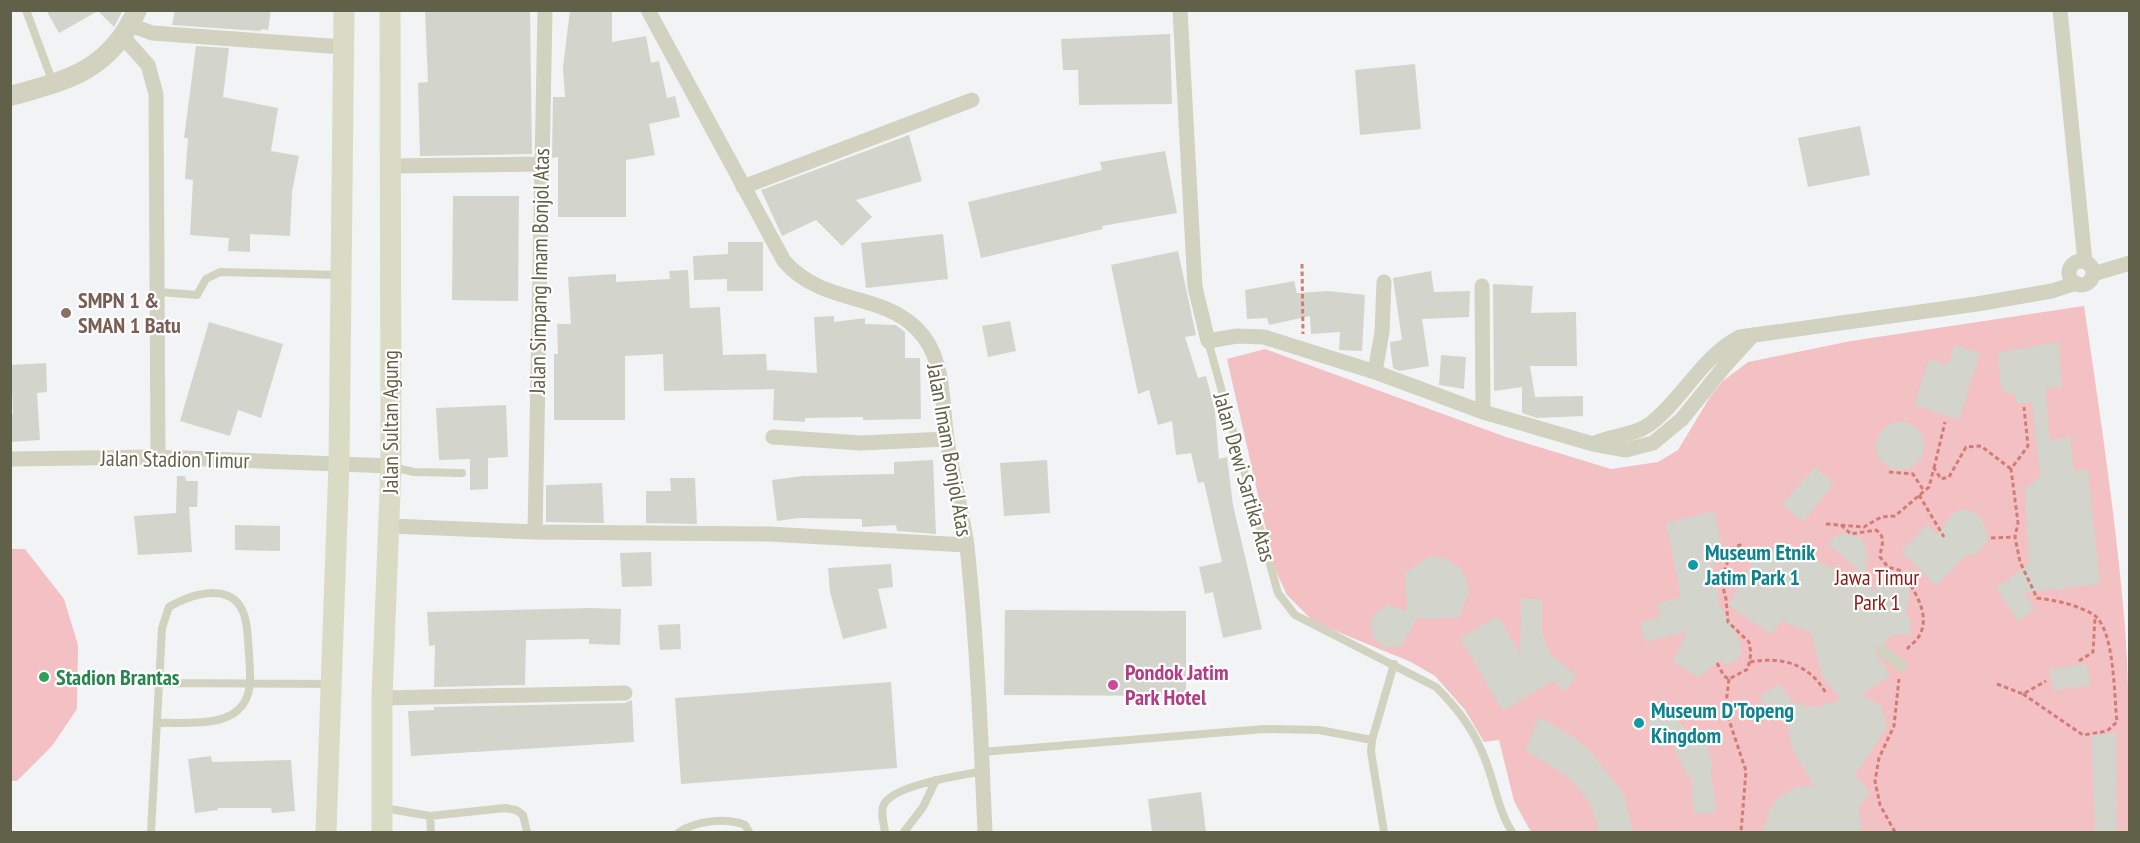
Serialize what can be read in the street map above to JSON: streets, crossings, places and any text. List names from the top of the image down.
{
  "streets": {
    "main road": ["Jalan Sultan Agung"],
    "street": [
      "Jalan Simpang Imam Bonjol Atas",
      "Jalan Imam Bonjol Atas",
      "Jalan Stadion Timur",
      "Jalan Dewi Sartika Atas"
    ]
  },
  "crossings": [
    ["Jalan Sultan Agung", "Jalan Stadion Timur"]
  ],
  "parks": ["Jawa Timur Park 1"],
  "places": [
    "SMPN 1 & SMAN 1 Batu",
    "Museum Etnik Jatim Park 1",
    "Stadion Brantas",
    "Pondok Jatim Park Hotel",
    "Museum D'Topeng Kingdom"
  ]
}
